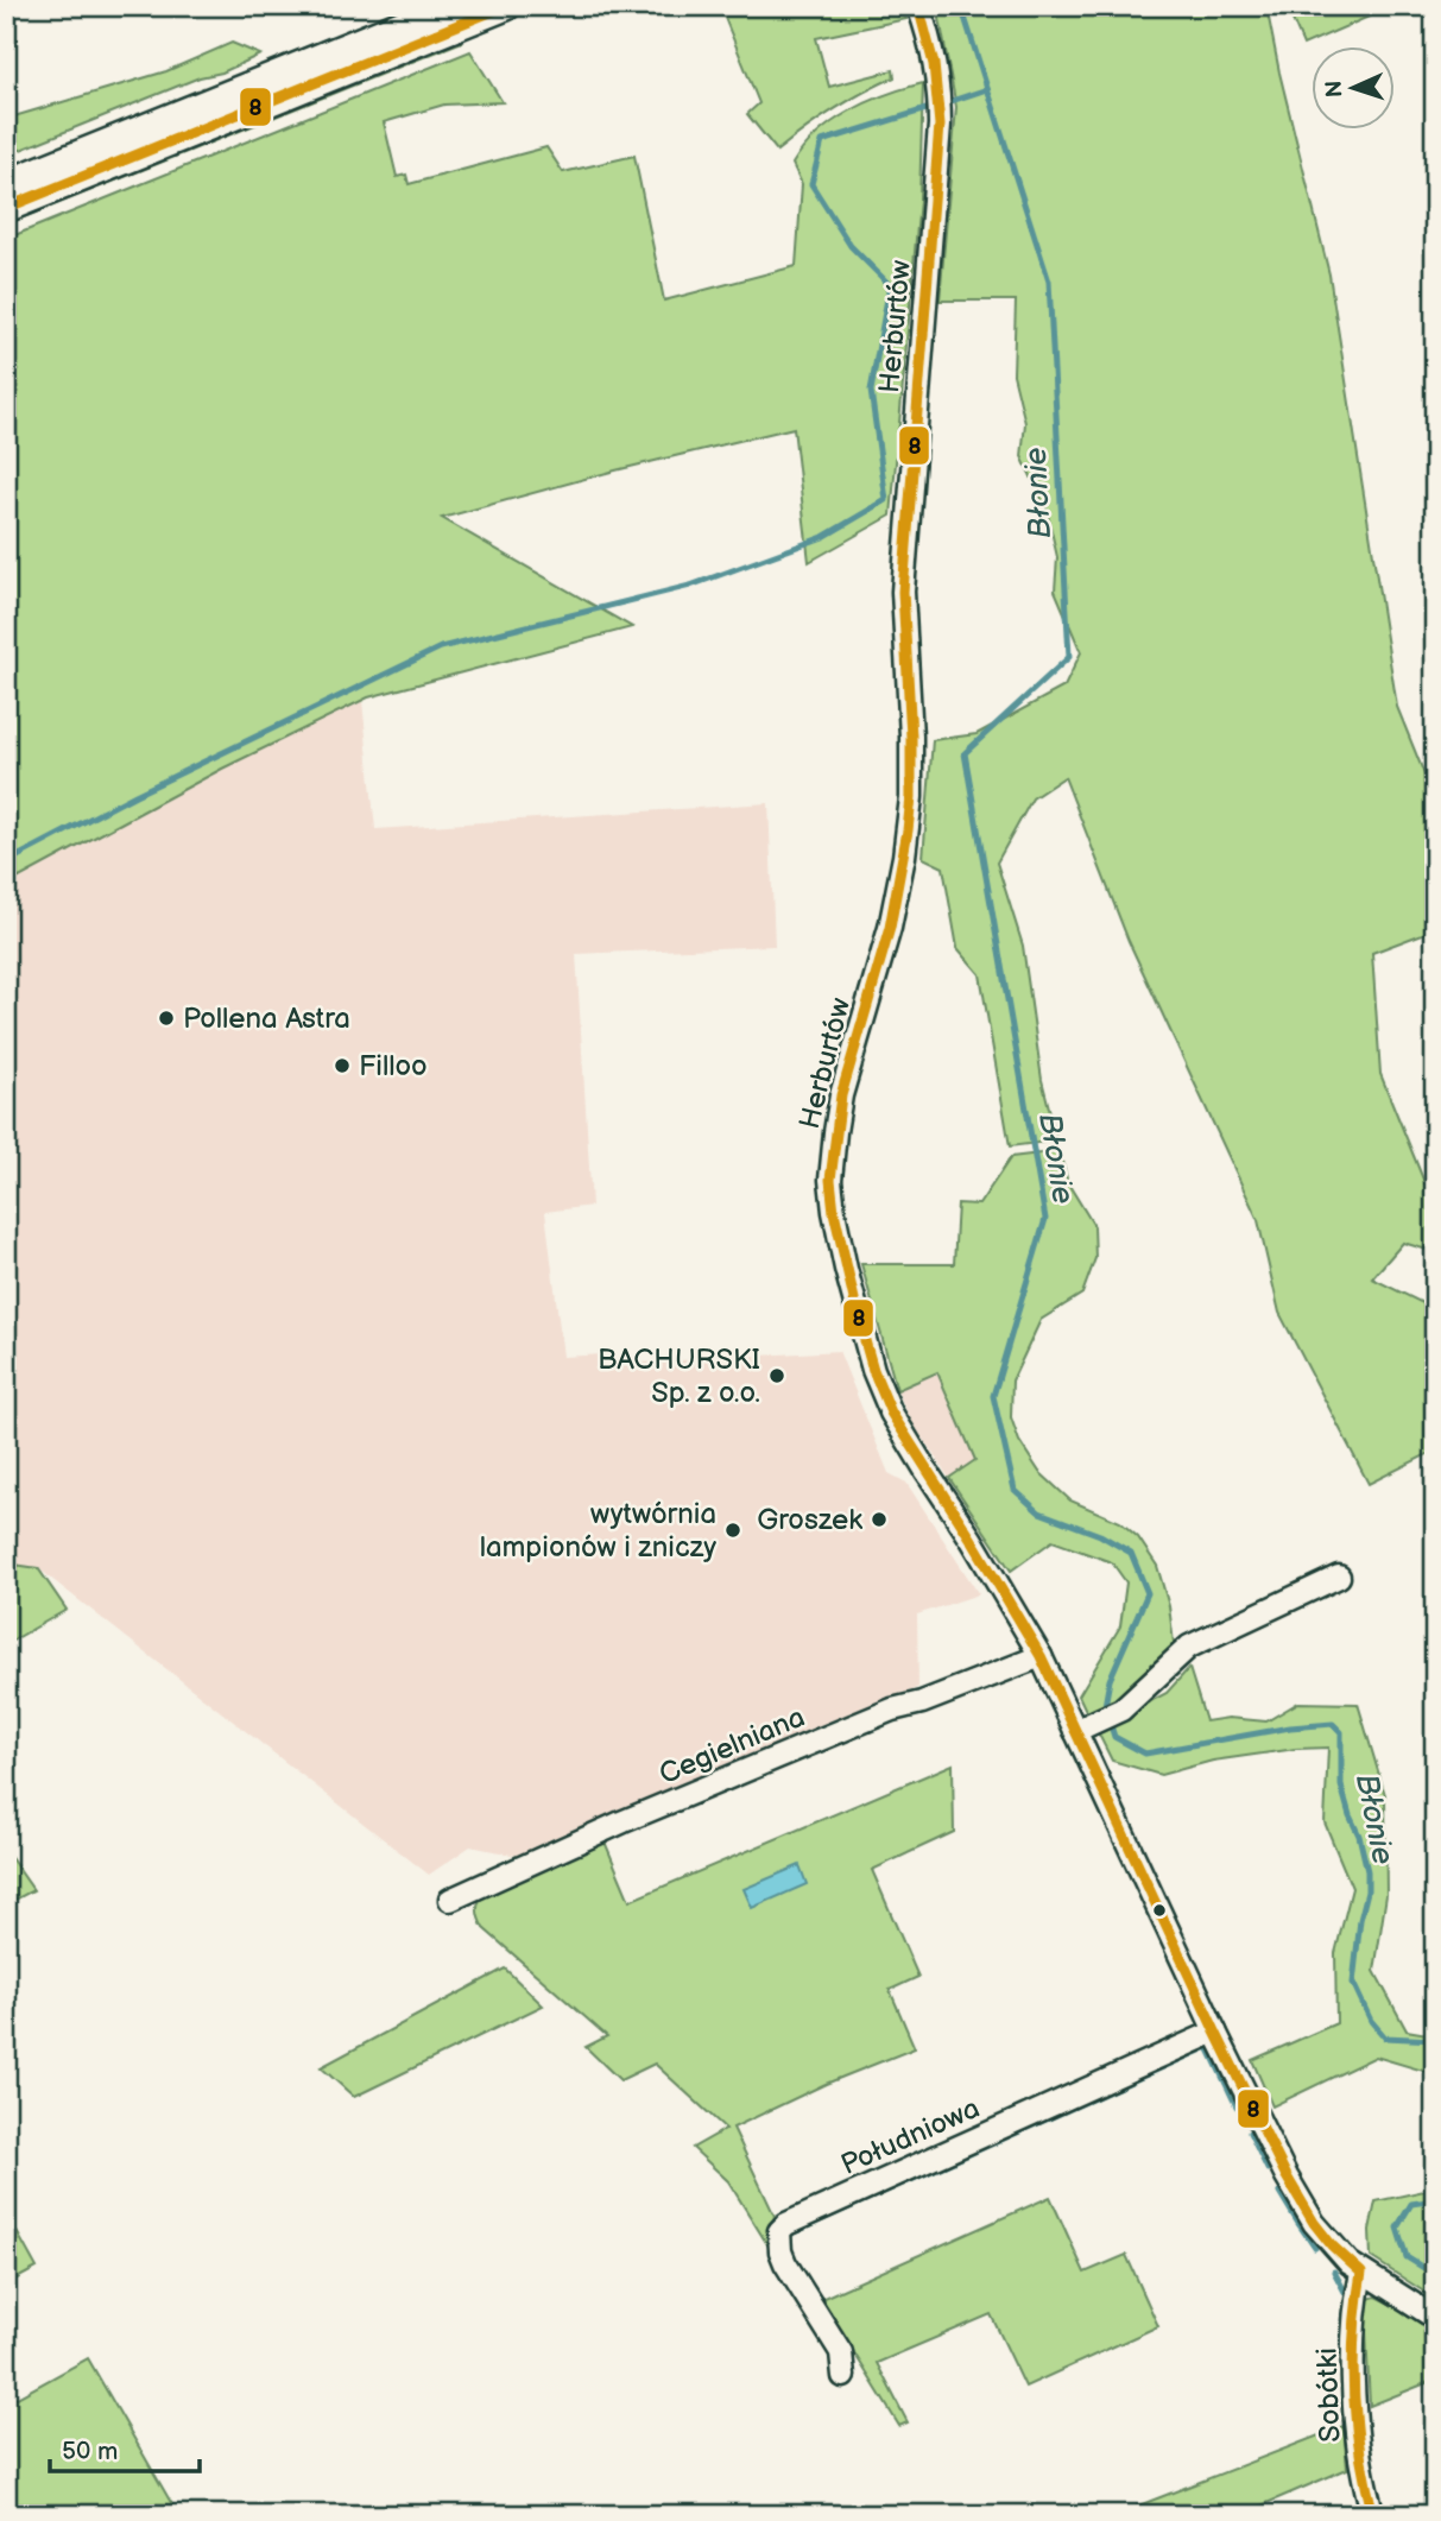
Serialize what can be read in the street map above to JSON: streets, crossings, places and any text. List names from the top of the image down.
{
  "streets": {
    "street": [
      "Herburtów",
      "Cegielniana",
      "Południowa",
      "Sobótki"
    ]
  },
  "crossings": [
    ["Herburtów", "Cegielniana"],
    ["Herburtów", "Południowa"],
    ["Herburtów", "Sobótki"]
  ],
  "water": ["Błonie"],
  "places": [
    "Pollena Astra",
    "Filloo",
    "BACHURSKI Sp. z o.o.",
    "Groszek",
    "wytwórnia lampionów i zniczy"
  ],
  "lines": ["transit line 8"],
  "scale_bar": "50 m",
  "north": "left"
}
